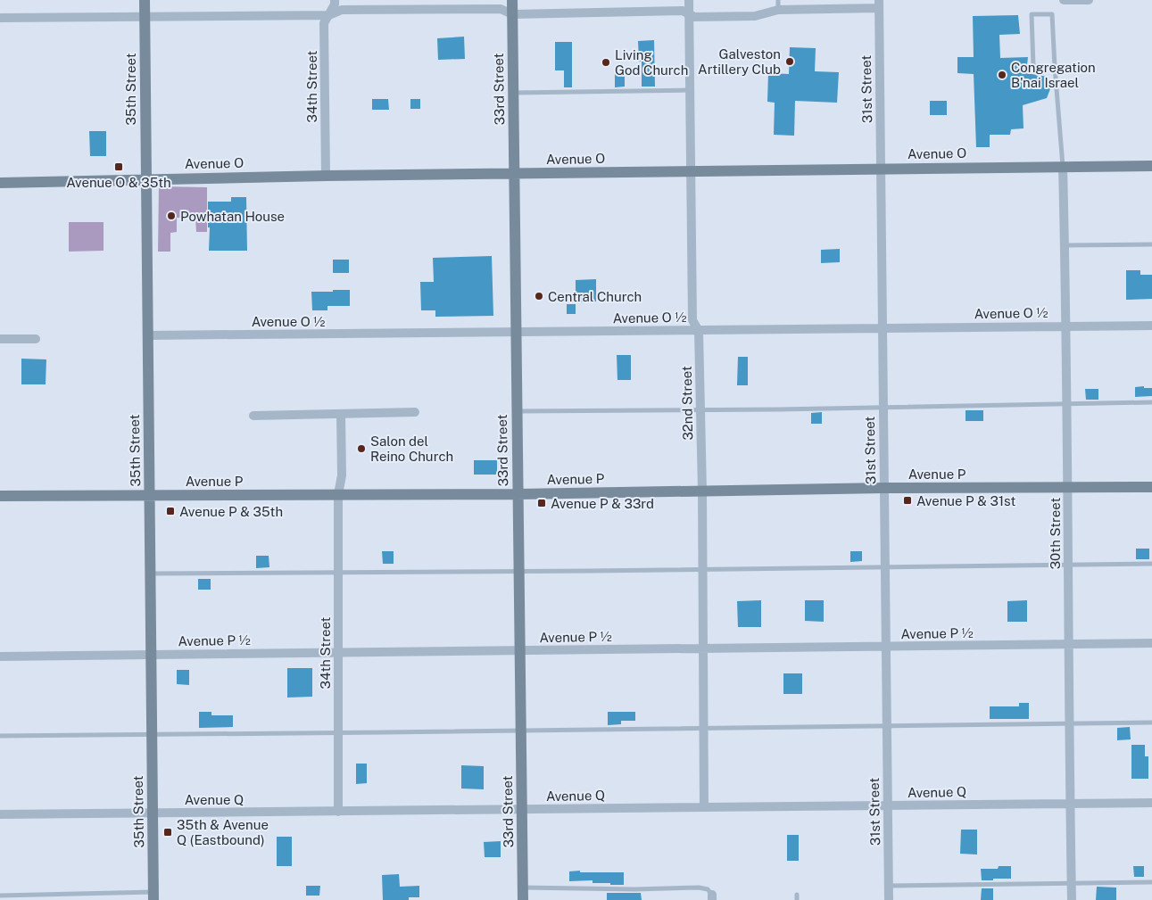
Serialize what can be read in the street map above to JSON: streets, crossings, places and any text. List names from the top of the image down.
{
  "streets": {
    "main road": [
      "35th Street",
      "33rd Street",
      "Avenue O",
      "Avenue P"
    ],
    "street": [
      "34th Street",
      "31st Street",
      "Avenue O ½",
      "32nd Street",
      "30th Street",
      "Avenue P ½",
      "Avenue Q"
    ]
  },
  "crossings": [
    ["34th Street", "Avenue O"],
    ["34th Street", "Avenue P"],
    ["34th Street", "Avenue P ½"],
    ["34th Street", "Avenue Q"],
    ["35th Street", "Avenue O"],
    ["35th Street", "Avenue O ½"],
    ["35th Street", "Avenue P"],
    ["35th Street", "Avenue P ½"],
    ["35th Street", "Avenue Q"],
    ["33rd Street", "Avenue O"],
    ["33rd Street", "Avenue O ½"],
    ["33rd Street", "Avenue P"],
    ["33rd Street", "Avenue P ½"],
    ["33rd Street", "Avenue Q"],
    ["31st Street", "Avenue O"],
    ["31st Street", "Avenue O ½"],
    ["31st Street", "Avenue P"],
    ["31st Street", "Avenue P ½"],
    ["31st Street", "Avenue Q"],
    ["Avenue O", "32nd Street"],
    ["Avenue O", "30th Street"],
    ["Avenue O ½", "32nd Street"],
    ["Avenue O ½", "30th Street"],
    ["32nd Street", "Avenue P"],
    ["32nd Street", "Avenue P ½"],
    ["32nd Street", "Avenue Q"],
    ["Avenue P", "30th Street"],
    ["30th Street", "Avenue P ½"],
    ["30th Street", "Avenue Q"]
  ],
  "places": {
    "other": [
      "Galveston Artillery Club",
      "Living God Church",
      "Congregation B'nai Israel",
      "Powhatan House",
      "Central Church",
      "Salon del Reino Church"
    ],
    "transit": [
      "Avenue O & 35th",
      "Avenue P & 31st",
      "Avenue P & 33rd",
      "Avenue P & 35th",
      "35th & Avenue Q (Eastbound)"
    ]
  }
}
